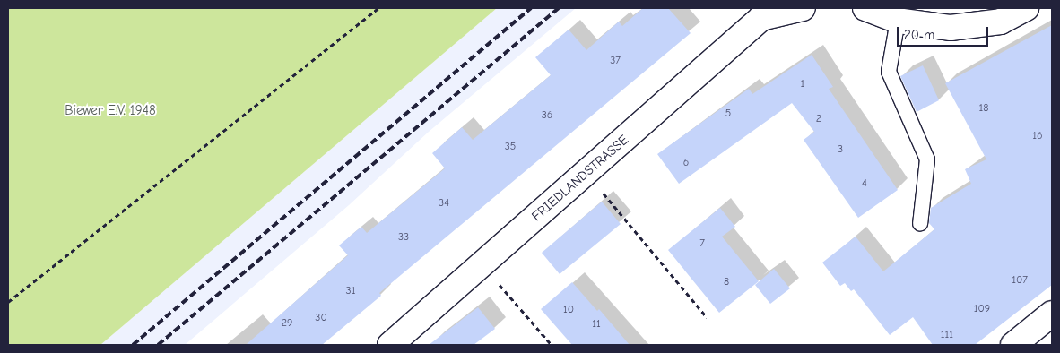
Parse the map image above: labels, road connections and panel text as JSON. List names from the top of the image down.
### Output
{
  "streets": {
    "street": ["FRIEDLANDSTRASSE"]
  },
  "parks": ["Biewer E.V. 1948"],
  "house_numbers": [
    "37",
    "1",
    "18",
    "5",
    "36",
    "2",
    "16",
    "35",
    "3",
    "6",
    "4",
    "34",
    "33",
    "7",
    "107",
    "8",
    "31",
    "109",
    "10",
    "30",
    "29",
    "11",
    "111"
  ],
  "scale_bar": "20 m"
}
